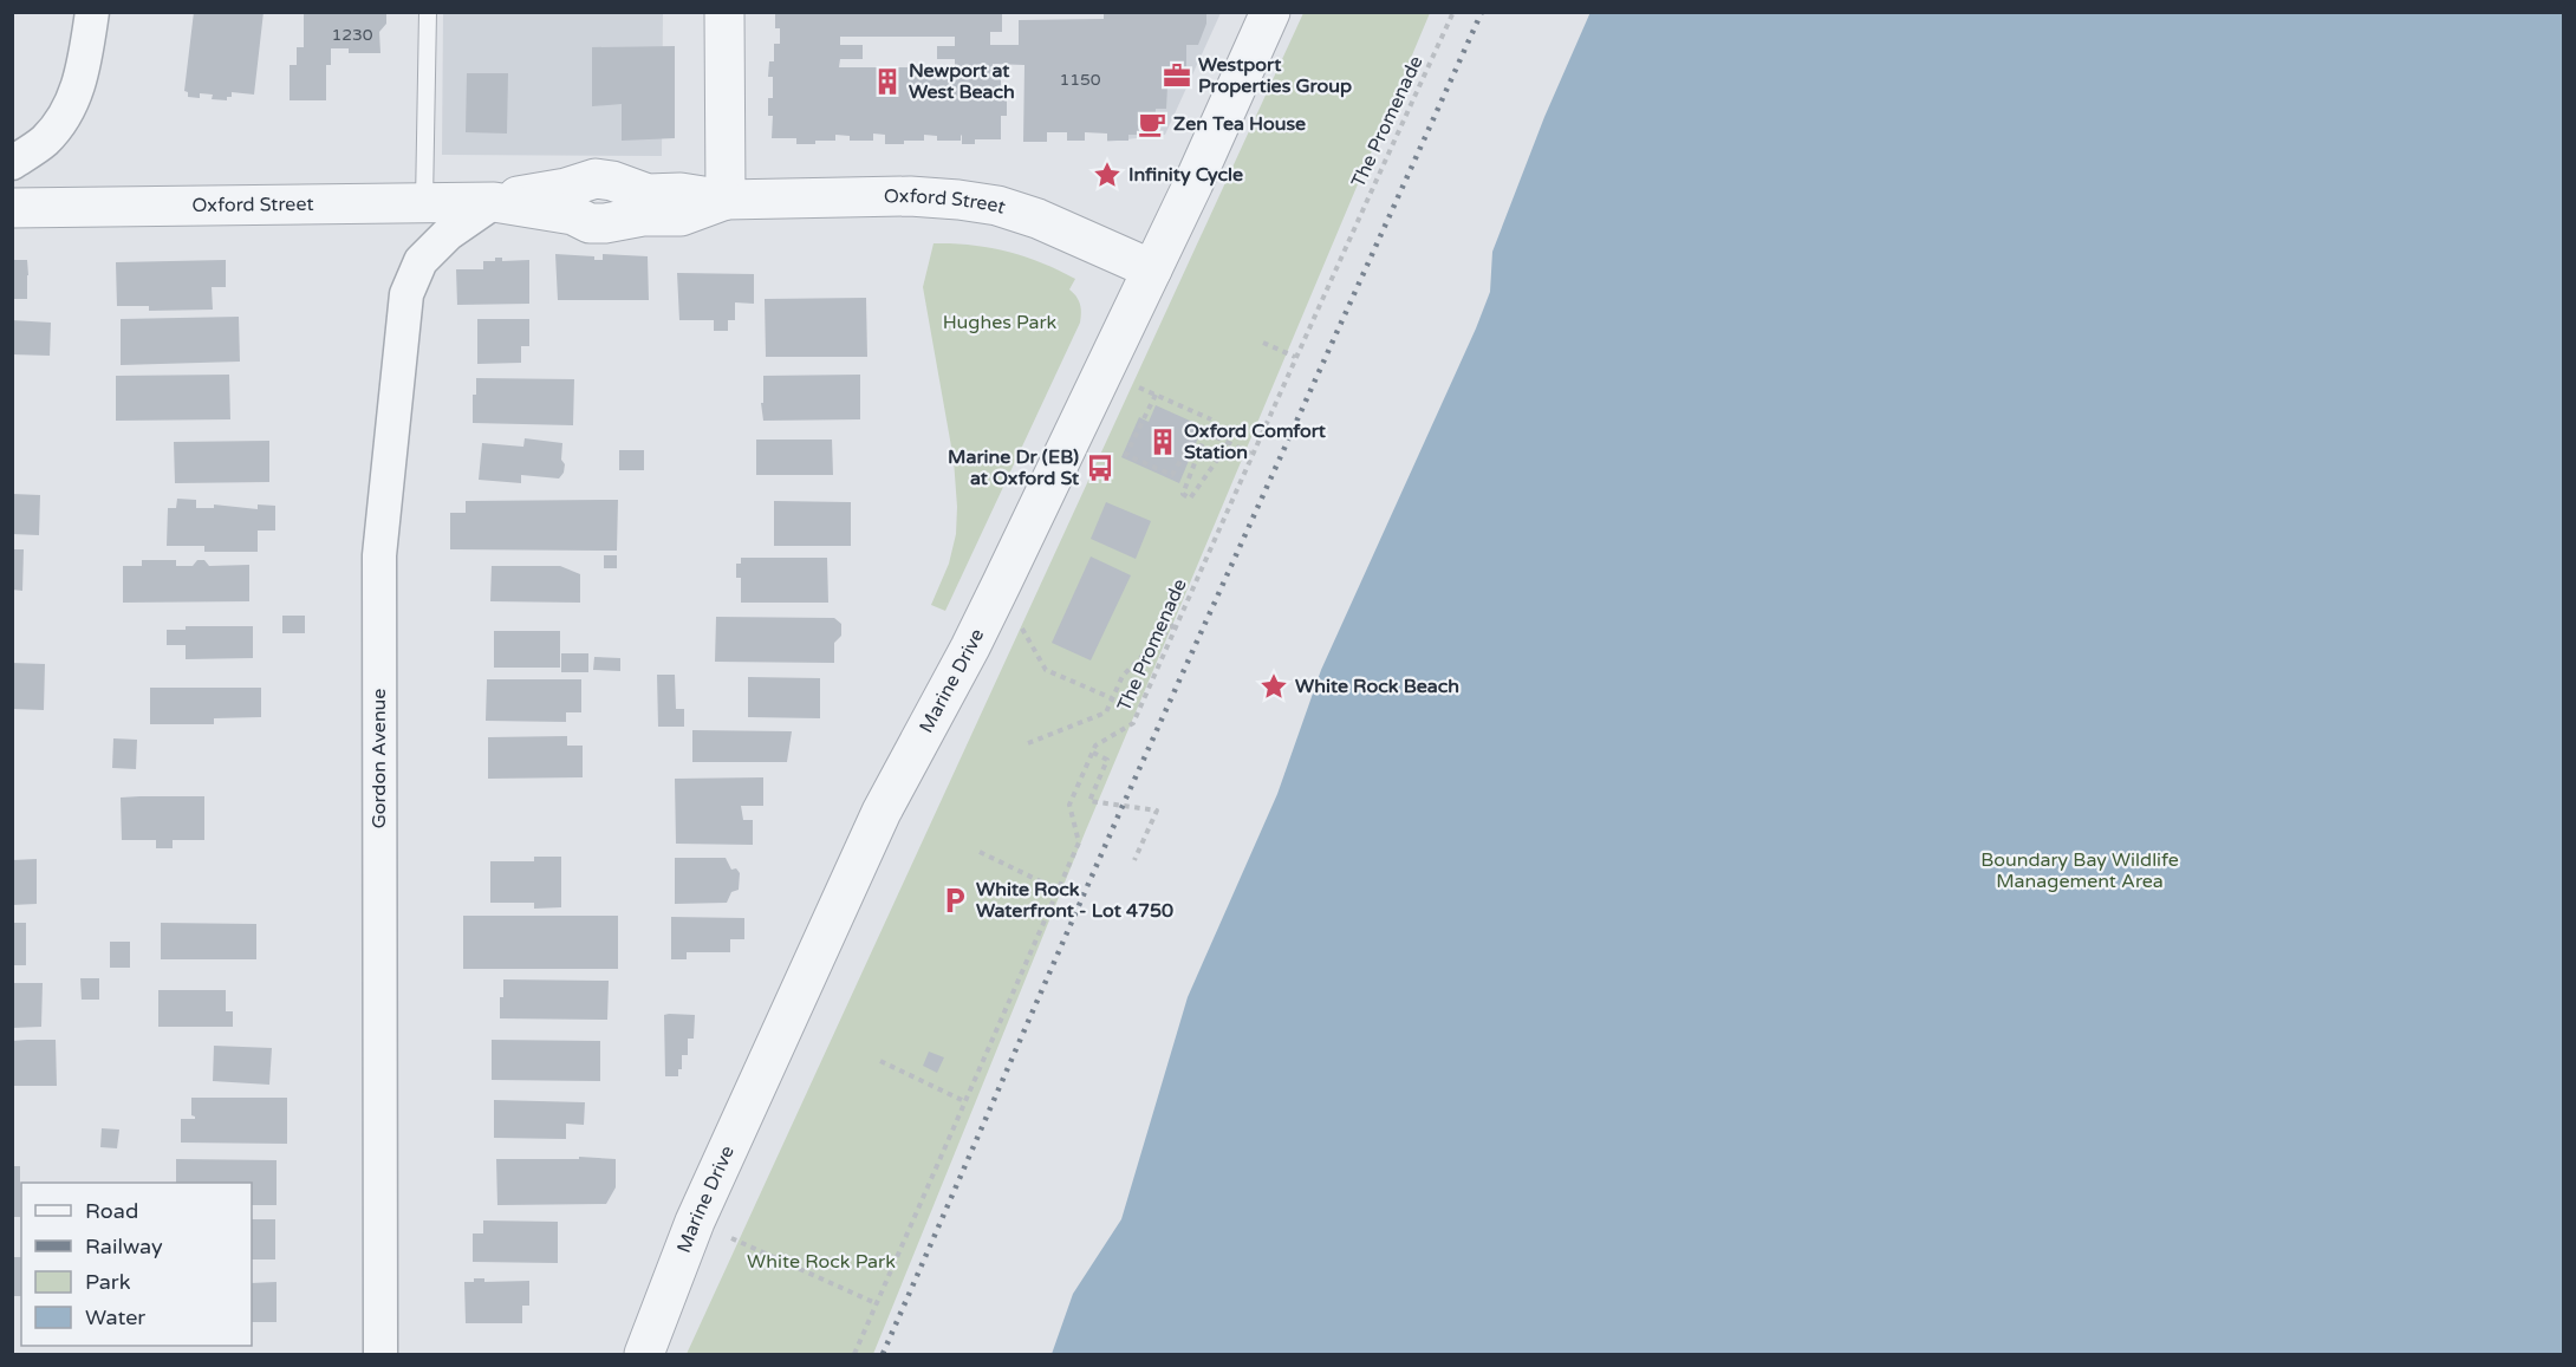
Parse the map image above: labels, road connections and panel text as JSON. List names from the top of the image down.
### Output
{
  "streets": {
    "street": ["Oxford Street", "Marine Drive", "Gordon Avenue"],
    "path": ["The Promenade"]
  },
  "crossings": [
    ["Oxford Street", "Marine Drive"],
    ["Oxford Street", "Gordon Avenue"]
  ],
  "parks": ["Hughes Park", "Boundary Bay Wildlife Management Area", "White Rock Park"],
  "places": {
    "office": ["Westport Properties Group"],
    "building": ["Newport at West Beach", "Oxford Comfort Station"],
    "cafe": ["Zen Tea House"],
    "place": ["Infinity Cycle", "White Rock Beach"],
    "bus stop": ["Marine Dr (EB) at Oxford St"],
    "parking": ["White Rock Waterfront - Lot 4750"]
  },
  "house_numbers": ["1230", "1150"],
  "legend": [
    "Road",
    "Railway",
    "Park",
    "Water"
  ]
}
